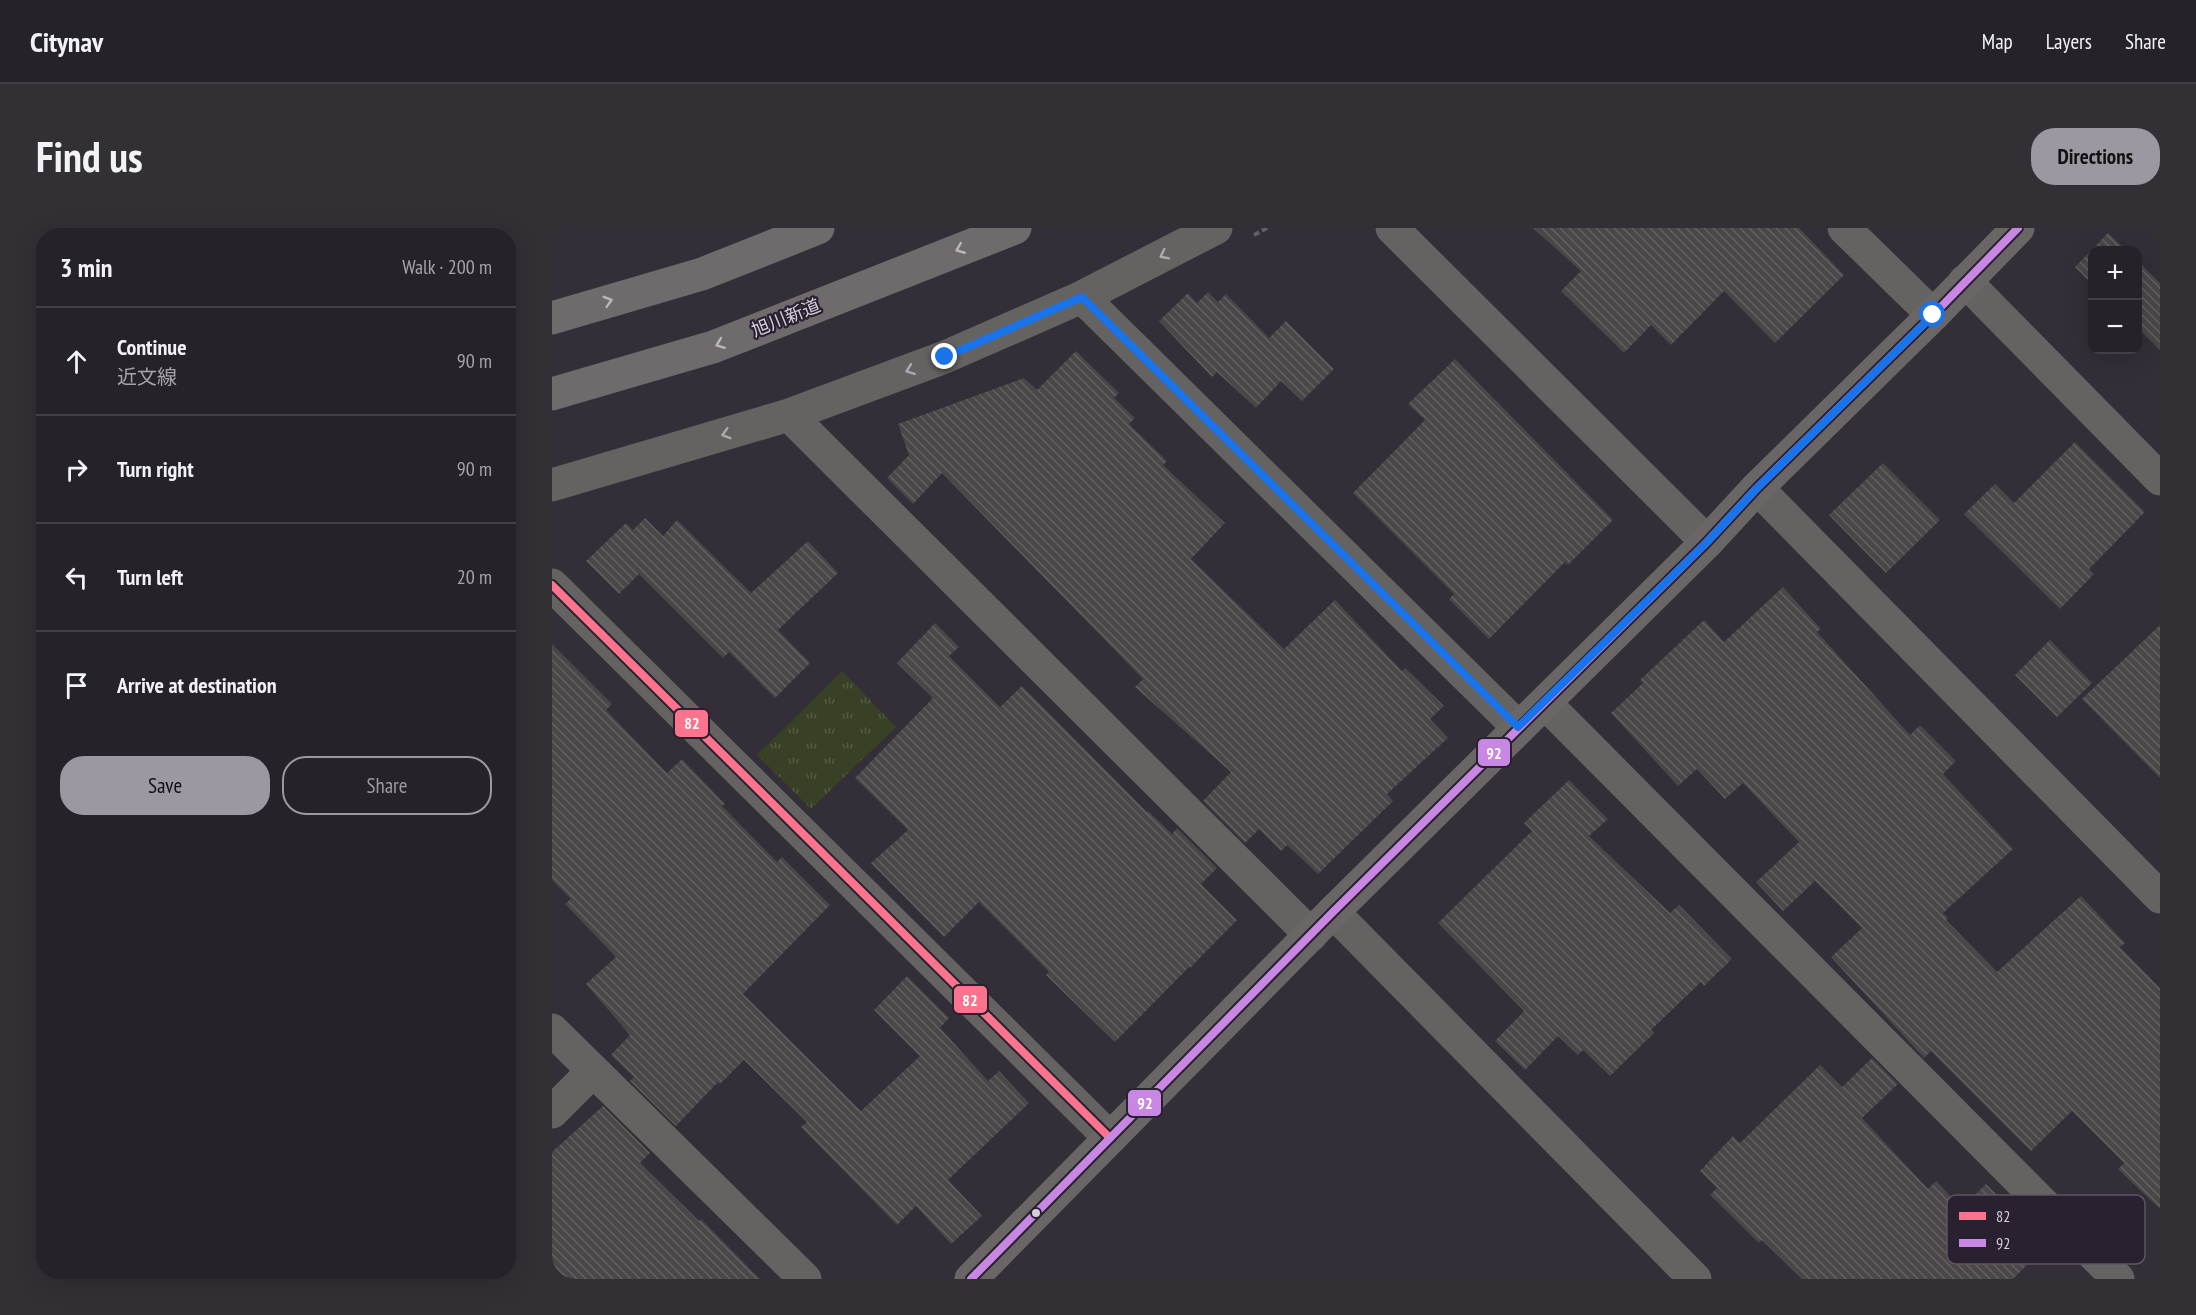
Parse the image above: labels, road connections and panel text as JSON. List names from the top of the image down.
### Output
{
  "streets": {
    "highway": ["旭川新道"]
  },
  "lines": ["transit line 92", "transit line 82"],
  "legend": ["82", "92"],
  "page": {
    "header": "Citynav",
    "nav": ["Map", "Layers", "Share"],
    "buttons": [
      "Directions",
      ["Save", "Share"]
    ],
    "title": "Find us",
    "heading": ["3 min", "Walk · 200 m"],
    "map_buttons": ["+", "−"],
    "list": [
      ["Continue", "近文線", "90 m"],
      ["Turn right", "90 m"],
      ["Turn left", "20 m"],
      "Arrive at destination"
    ]
  }
}
